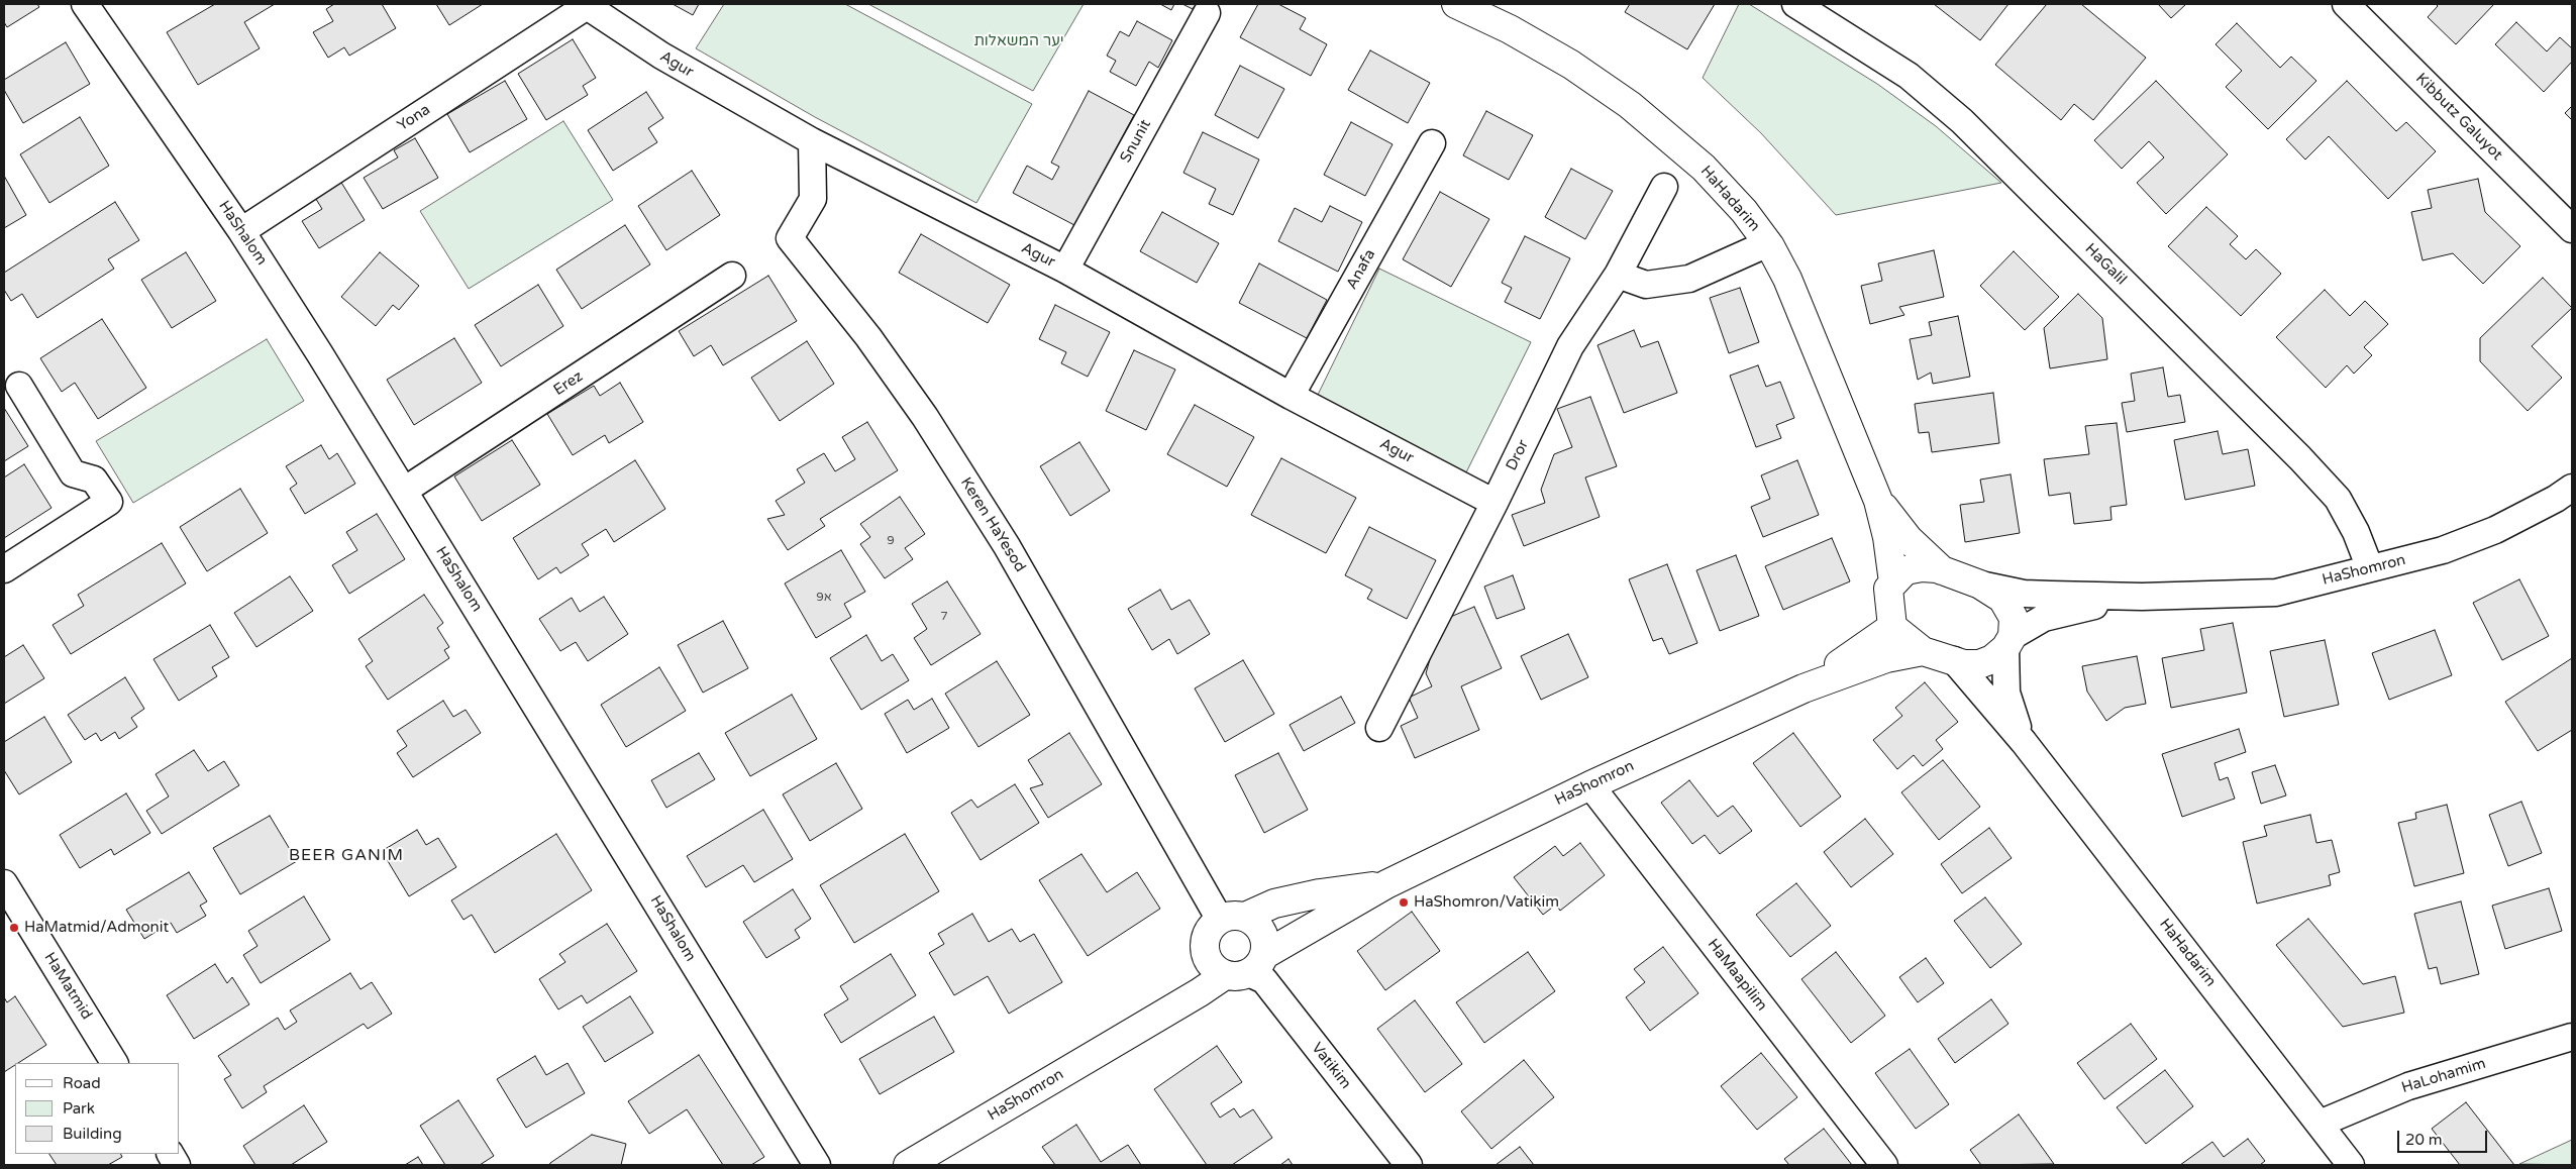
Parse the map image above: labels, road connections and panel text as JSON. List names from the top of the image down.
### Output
{
  "streets": {
    "street": [
      "Agur",
      "Kibbutz Galuyot",
      "Yona",
      "Snunit",
      "HaHadarim",
      "HaShalom",
      "HaGalil",
      "Anafa",
      "Erez",
      "Dror",
      "Keren HaYesod",
      "HaShomron",
      "HaMaapilim",
      "HaMatmid",
      "Vatikim",
      "HaLohamim"
    ]
  },
  "crossings": [
    ["Agur", "Yona"],
    ["Agur", "Snunit"],
    ["Agur", "Anafa"],
    ["Agur", "Dror"],
    ["Agur", "Keren HaYesod"],
    ["Yona", "HaShalom"],
    ["HaHadarim", "HaShomron"],
    ["HaHadarim", "HaLohamim"],
    ["HaShalom", "Erez"],
    ["HaGalil", "HaShomron"],
    ["Keren HaYesod", "HaShomron"],
    ["HaShomron", "HaMaapilim"],
    ["HaShomron", "Vatikim"]
  ],
  "districts": ["BEER GANIM"],
  "parks": ["יער המשאלות"],
  "places": ["HaShomron/Vatikim", "HaMatmid/Admonit"],
  "house_numbers": ["9", "9א", "7"],
  "legend": ["Road", "Park", "Building"],
  "scale_bar": "20 m"
}
